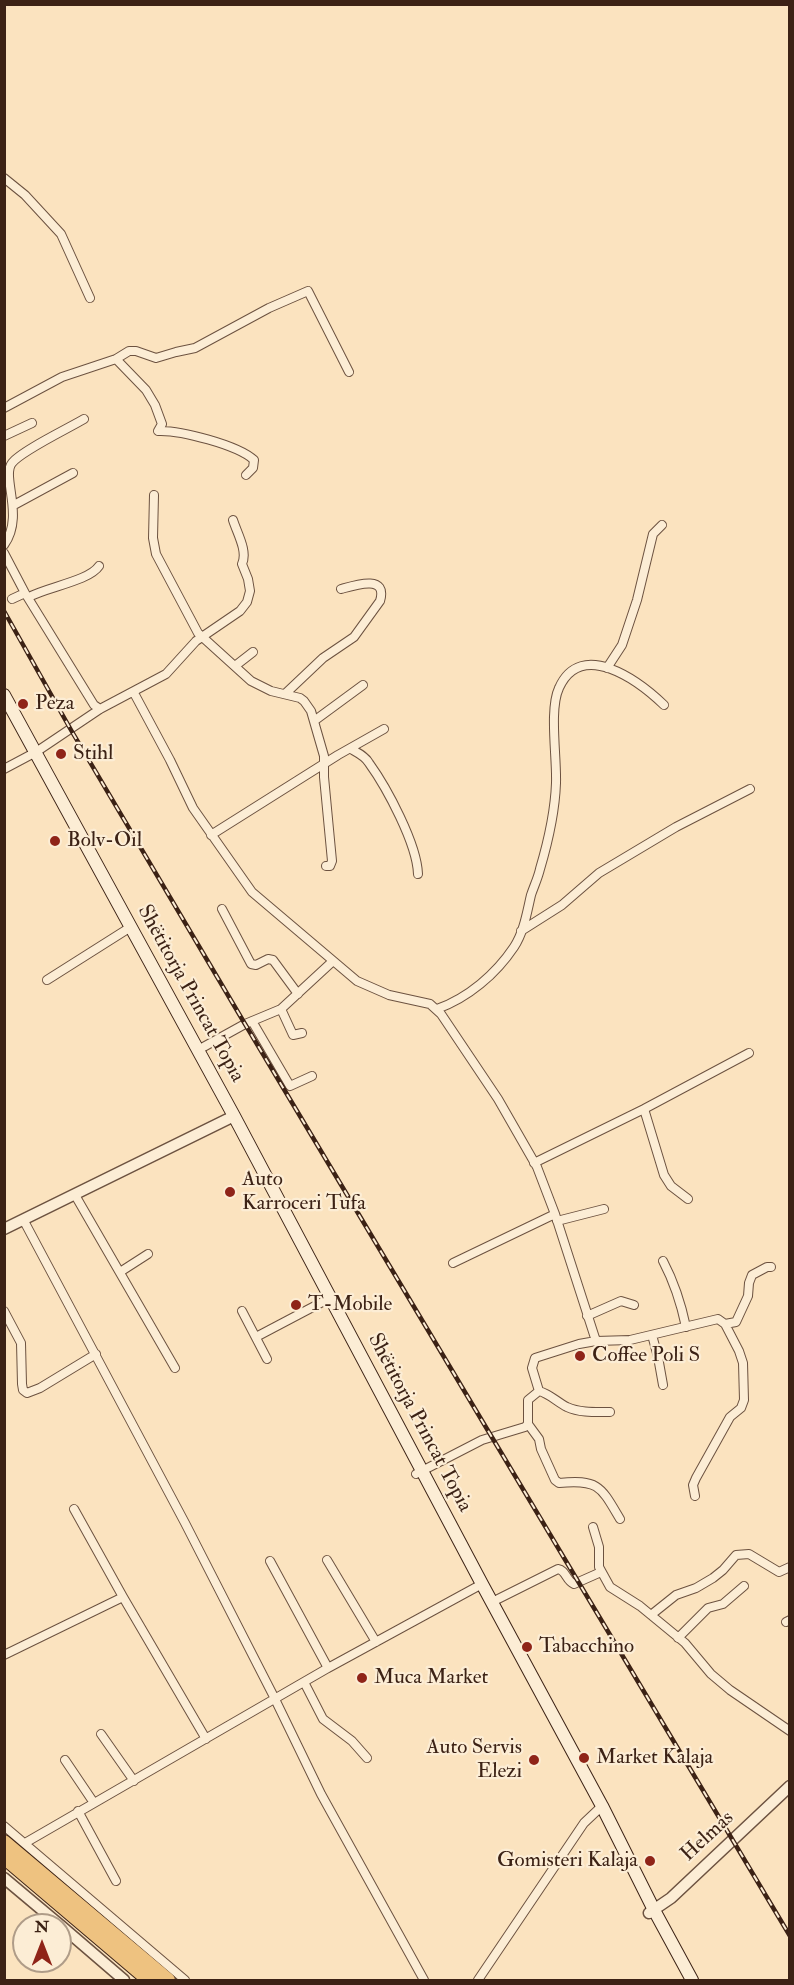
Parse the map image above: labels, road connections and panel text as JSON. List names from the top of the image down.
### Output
{
  "streets": {
    "main road": ["Shëtitorja Princat Topia"],
    "street": ["Helmas"]
  },
  "crossings": [
    ["Shëtitorja Princat Topia", "Helmas"]
  ],
  "places": [
    "Peza",
    "Stihl",
    "Bolv-Oil",
    "Auto Karroceri Tufa",
    "T-Mobile",
    "Coffee Poli S",
    "Tabacchino",
    "Muca Market",
    "Market Kalaja",
    "Auto Servis Elezi",
    "Gomisteri Kalaja"
  ],
  "north": "top"
}
